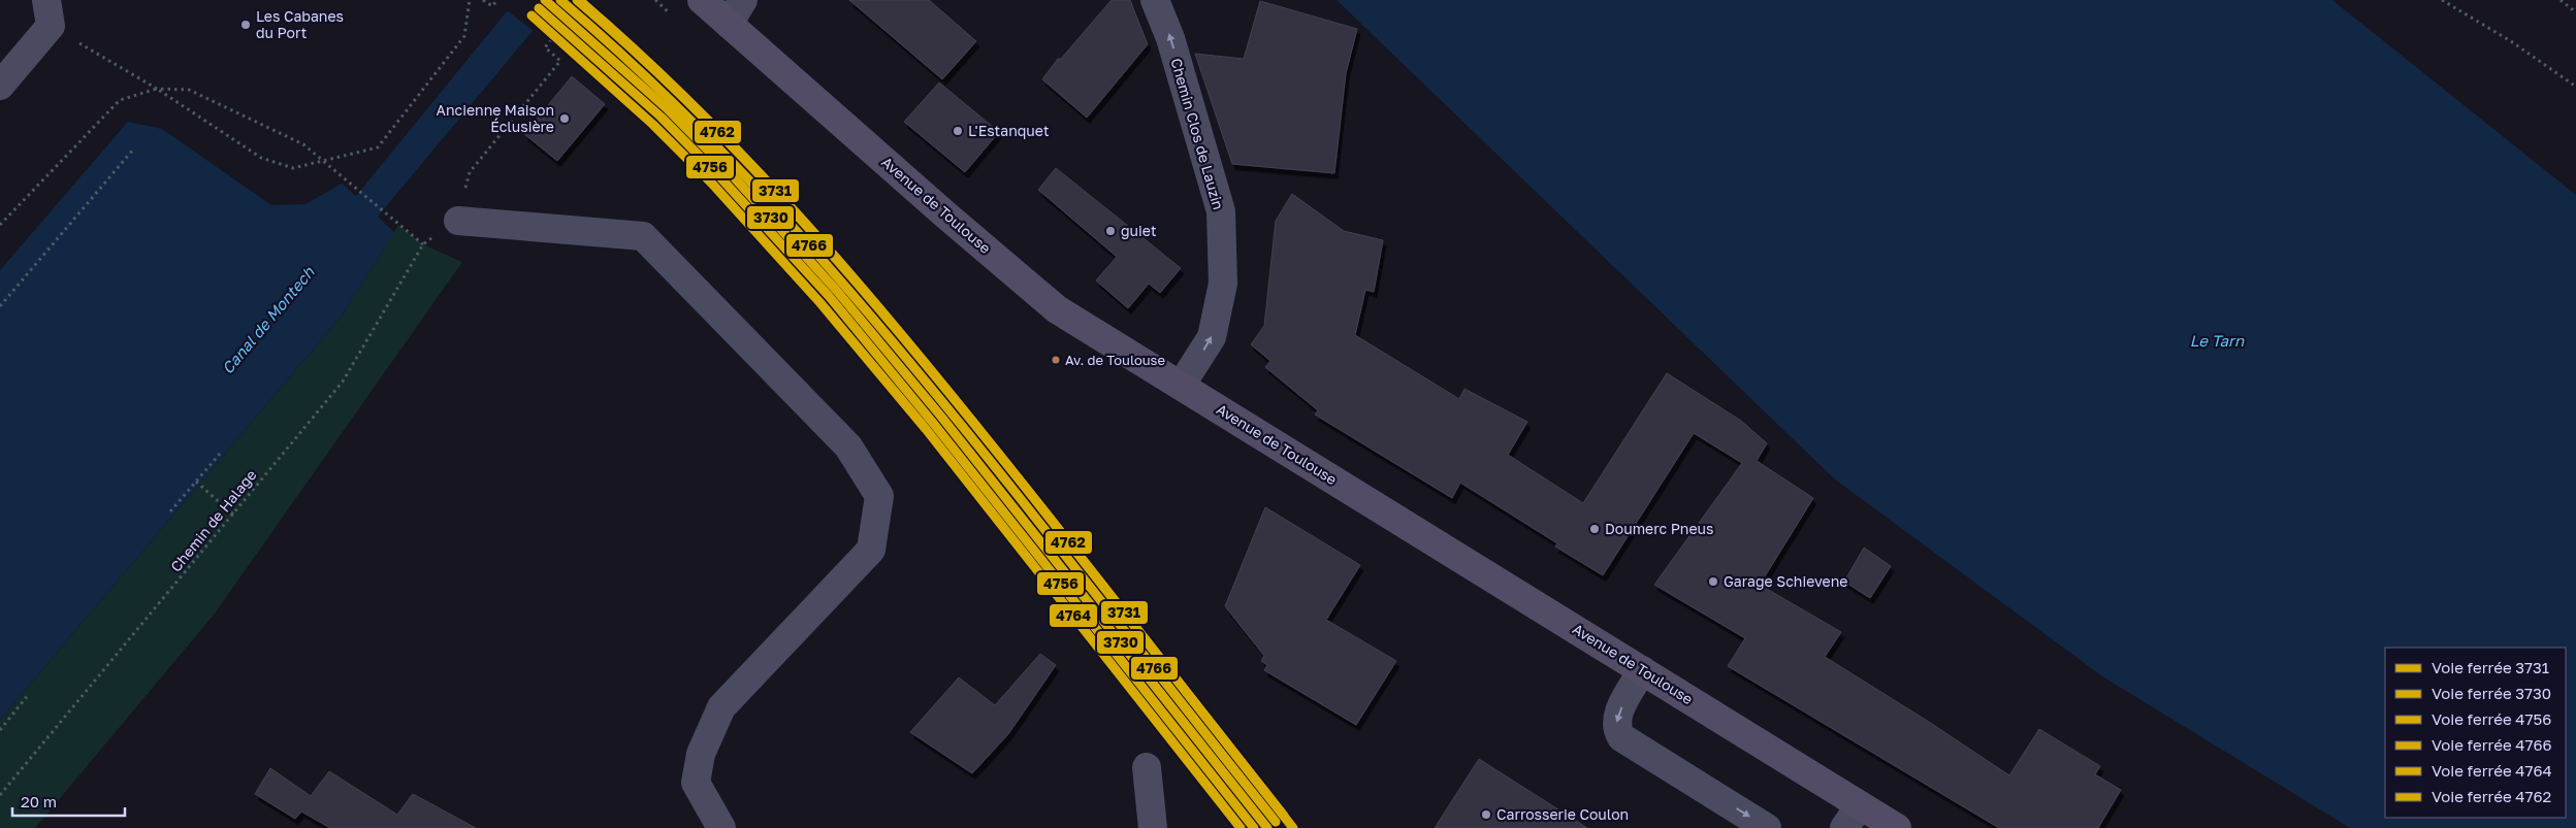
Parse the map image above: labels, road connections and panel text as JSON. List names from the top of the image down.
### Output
{
  "streets": {
    "main road": ["Avenue de Toulouse"],
    "street": ["Chemin Clos de Lauzin"],
    "path": ["Chemin de Halage"]
  },
  "crossings": [
    ["Chemin Clos de Lauzin", "Avenue de Toulouse"]
  ],
  "one_way": ["Chemin Clos de Lauzin"],
  "water": ["Canal de Montech", "Le Tarn"],
  "places": [
    "Les Cabanes du Port",
    "Ancienne Maison Éclusière",
    "L'Estanquet",
    "guiet",
    "Av. de Toulouse",
    "Doumerc Pneus",
    "Garage Schievene",
    "Carrosserie Coulon"
  ],
  "lines": [
    "rail line 3731",
    "rail line 3730",
    "rail line 4766",
    "rail line 4762",
    "rail line 4756",
    "rail line 4764"
  ],
  "legend": [
    "Voie ferrée 3731",
    "Voie ferrée 3730",
    "Voie ferrée 4756",
    "Voie ferrée 4766",
    "Voie ferrée 4764",
    "Voie ferrée 4762"
  ],
  "scale_bar": "20 m"
}
